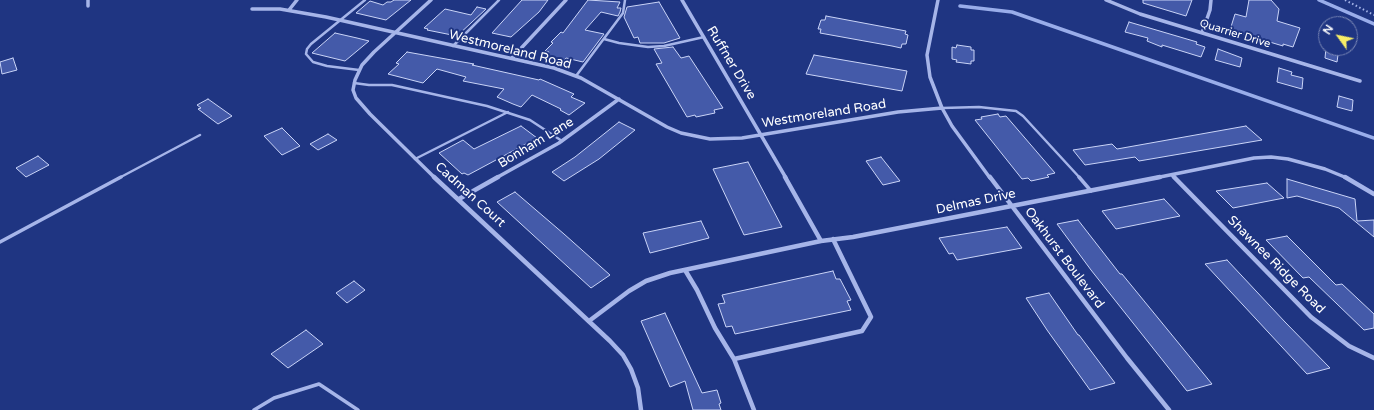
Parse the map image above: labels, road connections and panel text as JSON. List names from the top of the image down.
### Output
{
  "streets": {
    "street": [
      "Quarrier Drive",
      "Westmoreland Road",
      "Ruffner Drive",
      "Bonham Lane",
      "Cadman Court",
      "Delmas Drive",
      "Oakhurst Boulevard",
      "Shawnee Ridge Road"
    ]
  },
  "crossings": [
    ["Westmoreland Road", "Ruffner Drive"],
    ["Westmoreland Road", "Bonham Lane"],
    ["Westmoreland Road", "Oakhurst Boulevard"],
    ["Ruffner Drive", "Delmas Drive"],
    ["Bonham Lane", "Cadman Court"],
    ["Cadman Court", "Delmas Drive"],
    ["Delmas Drive", "Oakhurst Boulevard"],
    ["Delmas Drive", "Shawnee Ridge Road"]
  ],
  "north": "top left"
}
